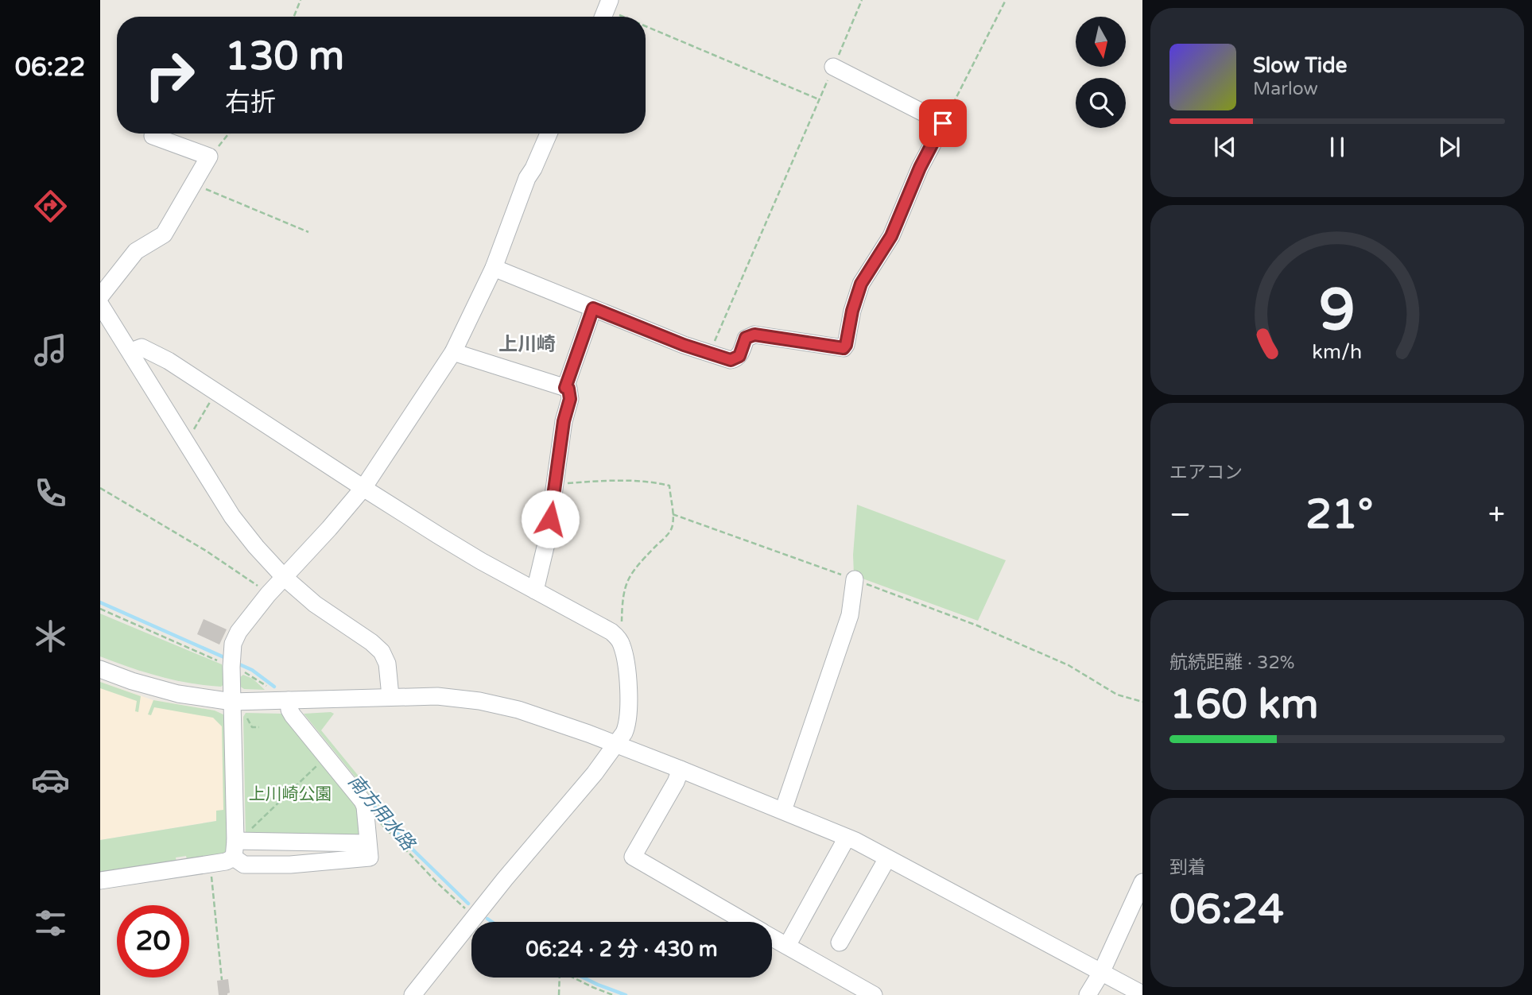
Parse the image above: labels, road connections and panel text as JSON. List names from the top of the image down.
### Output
{
  "districts": ["上川崎"],
  "water": ["南方用水路"],
  "parks": ["上川崎公園"],
  "north": "bottom",
  "page": {
    "tabs": "06:22",
    "turn": ["130 m", "右折"],
    "song": ["Slow Tide", "Marlow"],
    "tile": [
      "エアコン",
      ["航続距離 · 32%", "160 km"],
      ["到着", "06:24"]
    ],
    "heat": ["−", "21°", "+"],
    "limit": "20",
    "trip": "06:24 · 2 分 · 430 m",
    "gauge": ["9", "km/h"]
  }
}
